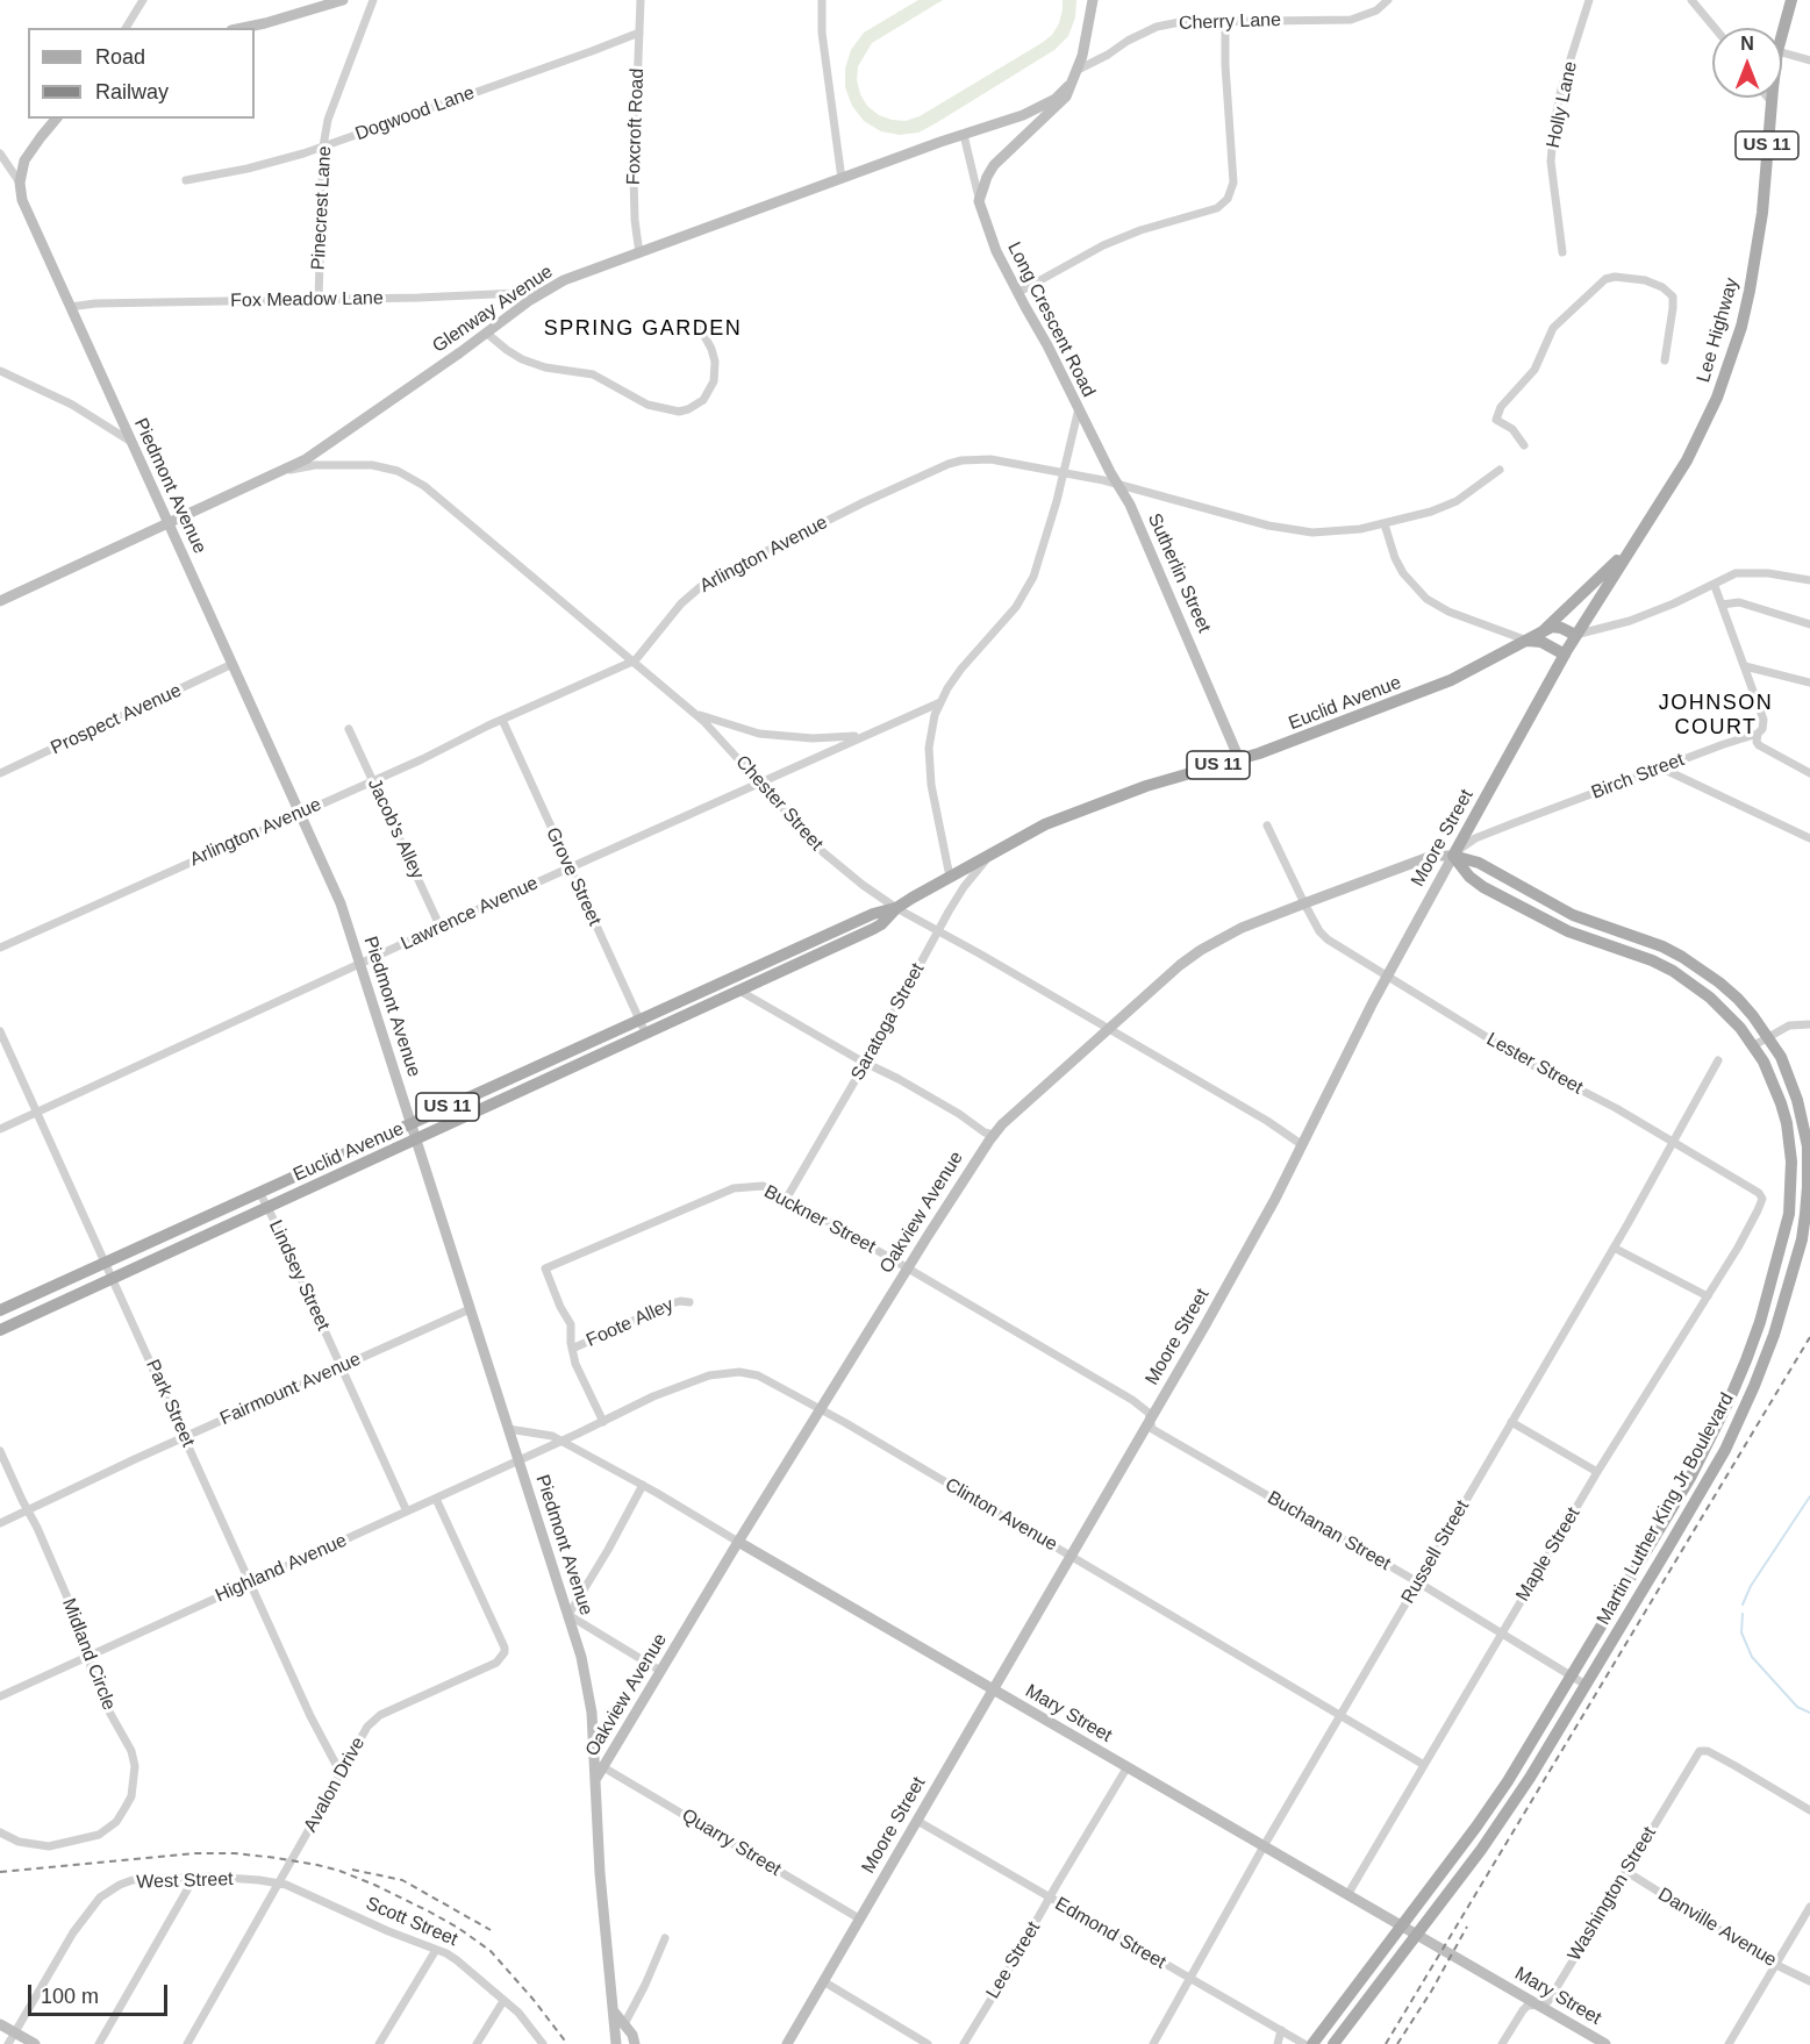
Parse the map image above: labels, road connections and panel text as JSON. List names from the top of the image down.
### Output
{
  "streets": {
    "main road": [
      "US 11",
      "Lee Highway",
      "Euclid Avenue",
      "Moore Street",
      "Martin Luther King Jr Boulevard"
    ],
    "street": [
      "Cherry Lane",
      "Holly Lane",
      "Dogwood Lane",
      "Foxcroft Road",
      "Pinecrest Lane",
      "Fox Meadow Lane",
      "Glenway Avenue",
      "Long Crescent Road",
      "Piedmont Avenue",
      "Arlington Avenue",
      "Sutherlin Street",
      "Prospect Avenue",
      "Birch Street",
      "Chester Street",
      "Jacob's Alley",
      "Grove Street",
      "Lawrence Avenue",
      "Saratoga Street",
      "Lester Street",
      "Oakview Avenue",
      "Buckner Street",
      "Lindsey Street",
      "Foote Alley",
      "Fairmount Avenue",
      "Park Street",
      "Clinton Avenue",
      "Buchanan Street",
      "Russell Street",
      "Maple Street",
      "Highland Avenue",
      "Midland Circle",
      "Mary Street",
      "Avalon Drive",
      "Quarry Street",
      "West Street",
      "Washington Street",
      "Scott Street",
      "Danville Avenue",
      "Edmond Street",
      "Lee Street"
    ]
  },
  "crossings": [
    ["Dogwood Lane", "Foxcroft Road"],
    ["Dogwood Lane", "Pinecrest Lane"],
    ["Foxcroft Road", "Glenway Avenue"],
    ["Pinecrest Lane", "Fox Meadow Lane"],
    ["Fox Meadow Lane", "Glenway Avenue"],
    ["Fox Meadow Lane", "Piedmont Avenue"],
    ["Glenway Avenue", "Piedmont Avenue"],
    ["Glenway Avenue", "Chester Street"],
    ["Long Crescent Road", "Arlington Avenue"],
    ["Long Crescent Road", "Sutherlin Street"],
    ["Long Crescent Road", "Euclid Avenue"],
    ["Long Crescent Road", "Lawrence Avenue"],
    ["Lee Highway", "Euclid Avenue"],
    ["Lee Highway", "Moore Street"],
    ["Piedmont Avenue", "Arlington Avenue"],
    ["Piedmont Avenue", "Euclid Avenue"],
    ["Piedmont Avenue", "Prospect Avenue"],
    ["Piedmont Avenue", "Lawrence Avenue"],
    ["Piedmont Avenue", "Oakview Avenue"],
    ["Piedmont Avenue", "Fairmount Avenue"],
    ["Piedmont Avenue", "Highland Avenue"],
    ["Piedmont Avenue", "Mary Street"],
    ["Arlington Avenue", "Sutherlin Street"],
    ["Arlington Avenue", "Chester Street"],
    ["Arlington Avenue", "Jacob's Alley"],
    ["Arlington Avenue", "Grove Street"],
    ["Sutherlin Street", "Euclid Avenue"],
    ["Euclid Avenue", "Chester Street"],
    ["Euclid Avenue", "Grove Street"],
    ["Euclid Avenue", "Saratoga Street"],
    ["Euclid Avenue", "Lindsey Street"],
    ["Euclid Avenue", "Park Street"],
    ["Birch Street", "Moore Street"],
    ["Birch Street", "Oakview Avenue"],
    ["Birch Street", "Martin Luther King Jr Boulevard"],
    ["Chester Street", "Moore Street"],
    ["Chester Street", "Lawrence Avenue"],
    ["Chester Street", "Saratoga Street"],
    ["Chester Street", "Oakview Avenue"],
    ["Jacob's Alley", "Lawrence Avenue"],
    ["Moore Street", "Lester Street"],
    ["Moore Street", "Oakview Avenue"],
    ["Moore Street", "Buckner Street"],
    ["Moore Street", "Martin Luther King Jr Boulevard"],
    ["Moore Street", "Clinton Avenue"],
    ["Moore Street", "Buchanan Street"],
    ["Moore Street", "Mary Street"],
    ["Moore Street", "Quarry Street"],
    ["Moore Street", "Edmond Street"],
    ["Grove Street", "Lawrence Avenue"],
    ["Lawrence Avenue", "Park Street"],
    ["Saratoga Street", "Buckner Street"],
    ["Lester Street", "Oakview Avenue"],
    ["Lester Street", "Russell Street"],
    ["Lester Street", "Maple Street"],
    ["Oakview Avenue", "Buckner Street"],
    ["Oakview Avenue", "Martin Luther King Jr Boulevard"],
    ["Oakview Avenue", "Clinton Avenue"],
    ["Oakview Avenue", "Mary Street"],
    ["Oakview Avenue", "Quarry Street"],
    ["Buckner Street", "Foote Alley"],
    ["Buckner Street", "Buchanan Street"],
    ["Lindsey Street", "Fairmount Avenue"],
    ["Lindsey Street", "Highland Avenue"],
    ["Fairmount Avenue", "Park Street"],
    ["Fairmount Avenue", "Midland Circle"],
    ["Park Street", "Highland Avenue"],
    ["Park Street", "Avalon Drive"],
    ["Martin Luther King Jr Boulevard", "Buchanan Street"],
    ["Martin Luther King Jr Boulevard", "Mary Street"],
    ["Clinton Avenue", "Russell Street"],
    ["Clinton Avenue", "Maple Street"],
    ["Clinton Avenue", "Highland Avenue"],
    ["Clinton Avenue", "Mary Street"],
    ["Buchanan Street", "Russell Street"],
    ["Buchanan Street", "Maple Street"],
    ["Russell Street", "Mary Street"],
    ["Russell Street", "Edmond Street"],
    ["Maple Street", "Mary Street"],
    ["Highland Avenue", "Midland Circle"],
    ["Highland Avenue", "Mary Street"],
    ["Highland Avenue", "Avalon Drive"],
    ["Mary Street", "Washington Street"],
    ["Mary Street", "Lee Street"],
    ["Avalon Drive", "West Street"],
    ["Avalon Drive", "Scott Street"],
    ["West Street", "Scott Street"],
    ["Washington Street", "Danville Avenue"],
    ["Edmond Street", "Lee Street"]
  ],
  "districts": ["SPRING GARDEN", "JOHNSON COURT"],
  "legend": ["Road", "Railway"],
  "scale_bar": "100 m",
  "north": "top"
}
